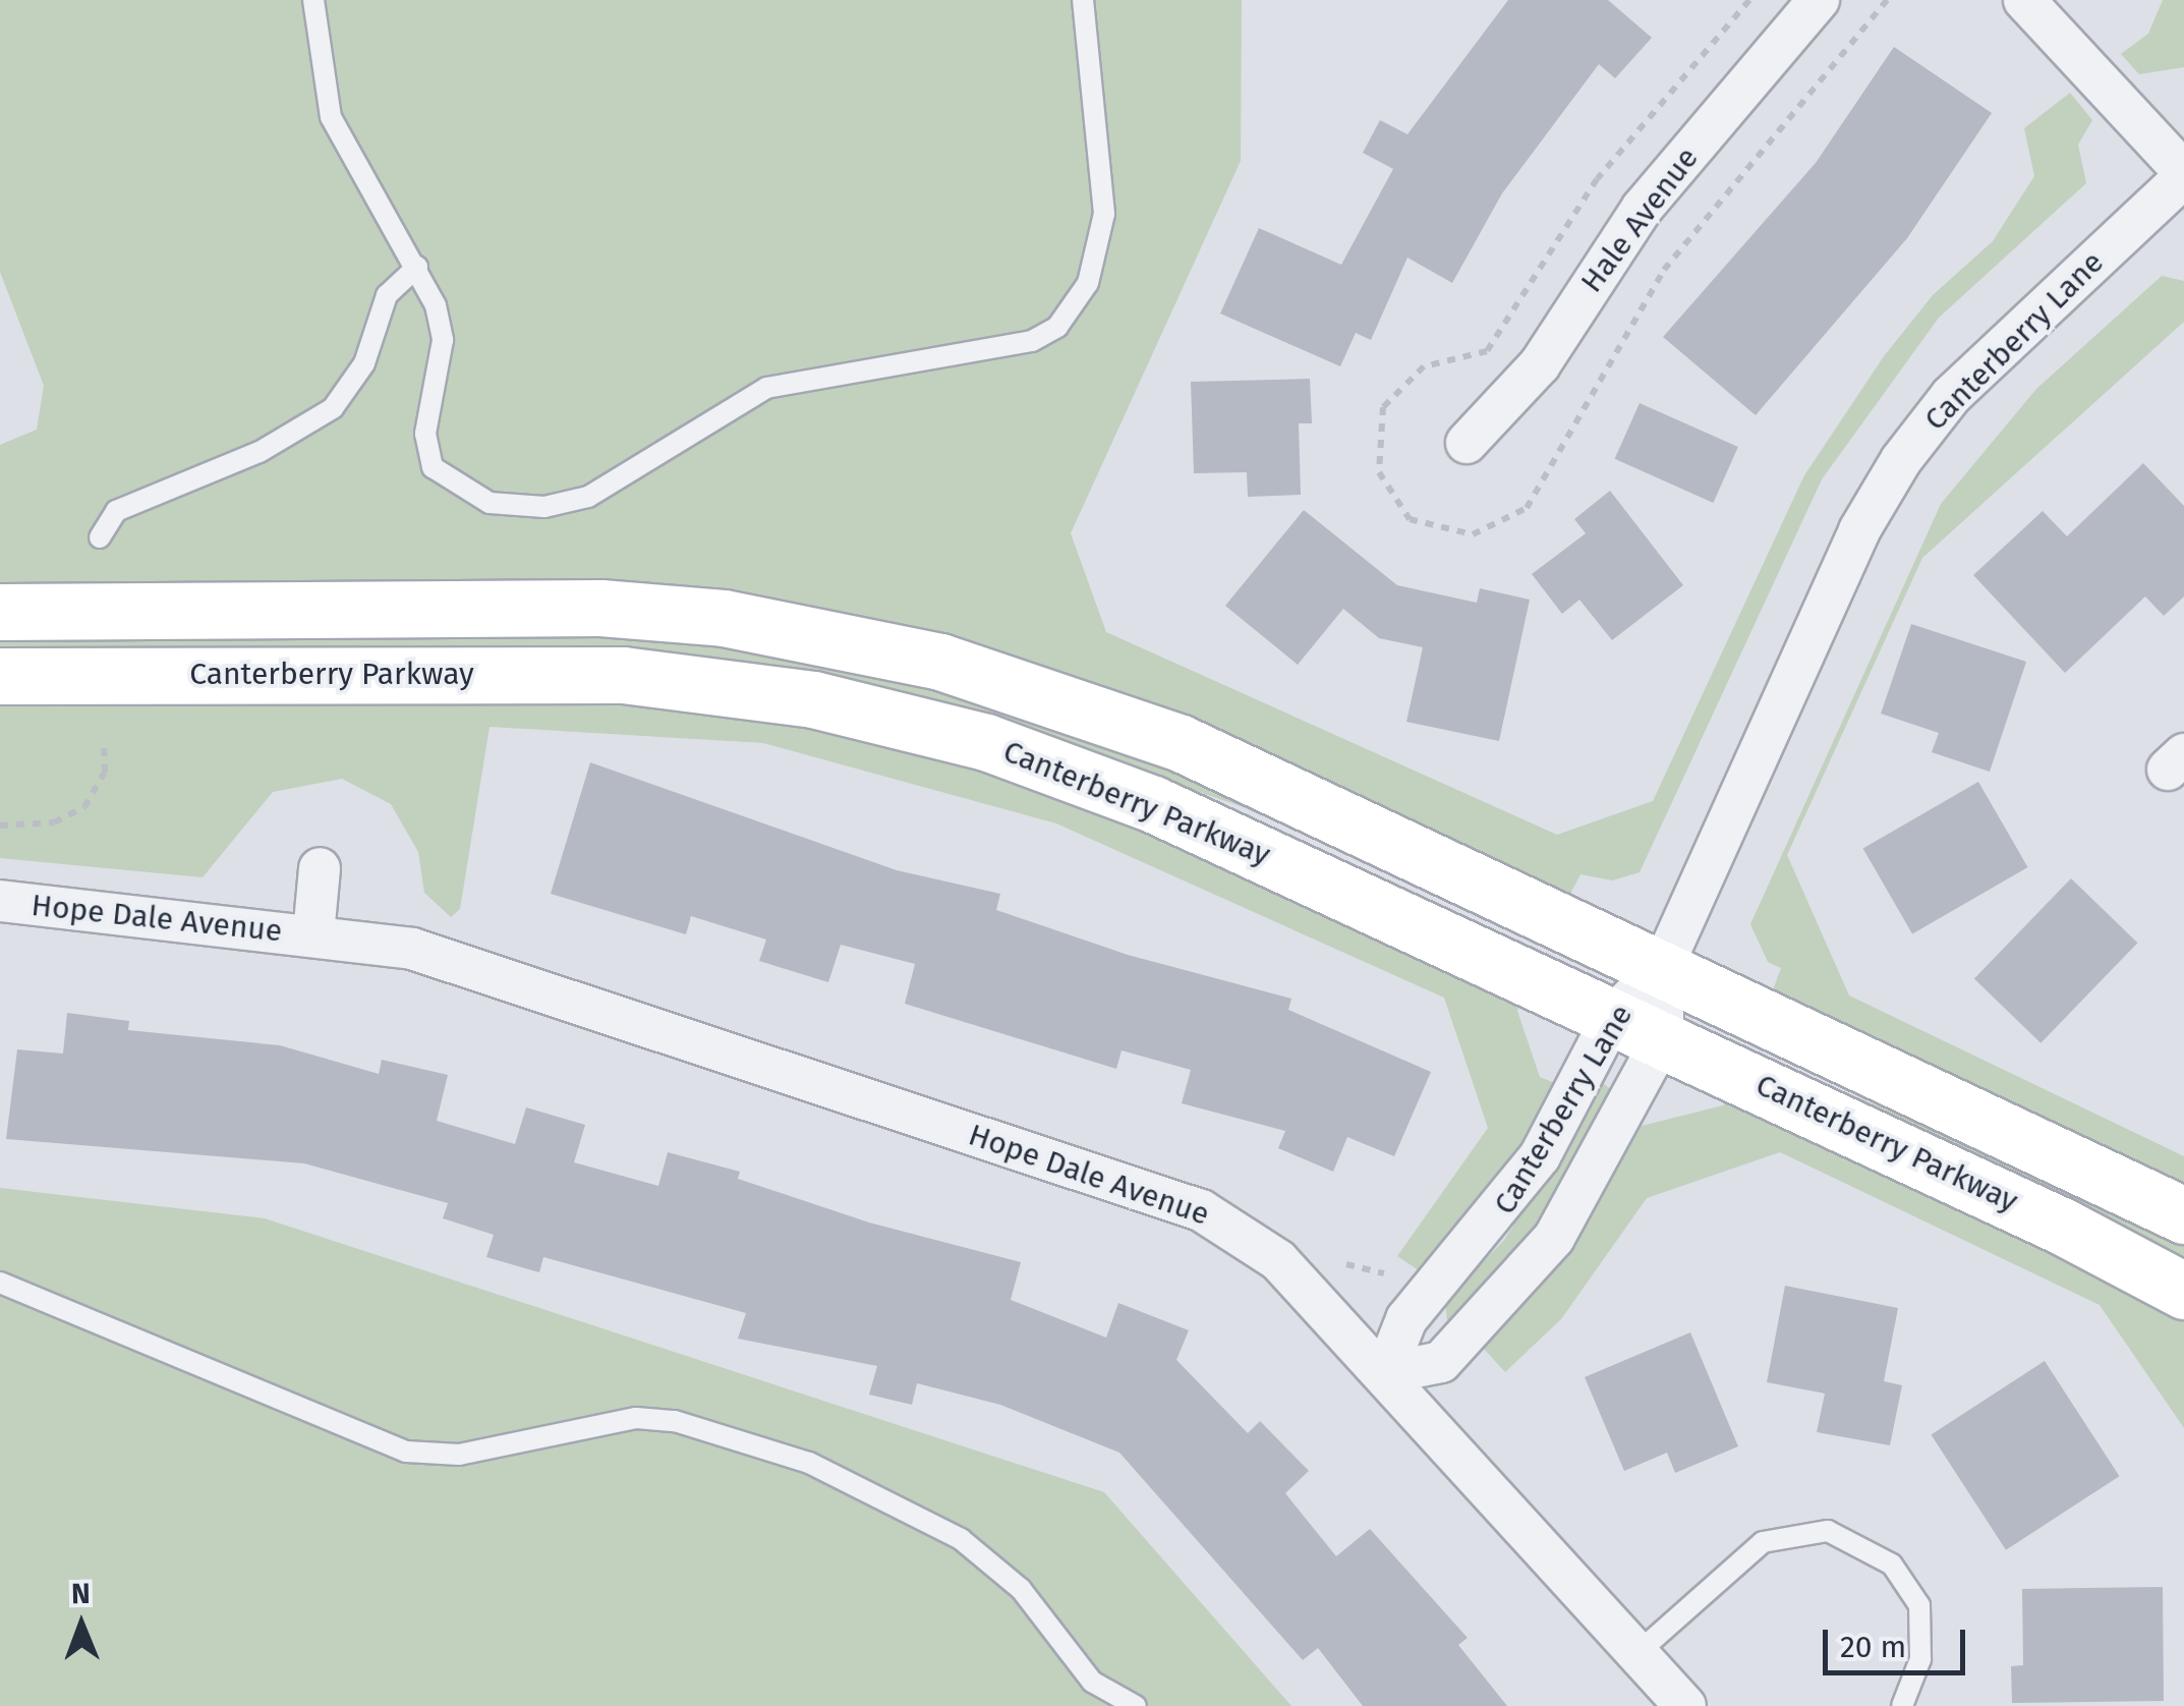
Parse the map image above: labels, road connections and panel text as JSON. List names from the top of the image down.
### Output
{
  "streets": {
    "street": [
      "Hale Avenue",
      "Canterberry Lane",
      "Canterberry Parkway",
      "Hope Dale Avenue"
    ]
  },
  "crossings": [
    ["Canterberry Lane", "Canterberry Parkway"],
    ["Canterberry Lane", "Hope Dale Avenue"]
  ],
  "scale_bar": "20 m",
  "north": "top"
}
